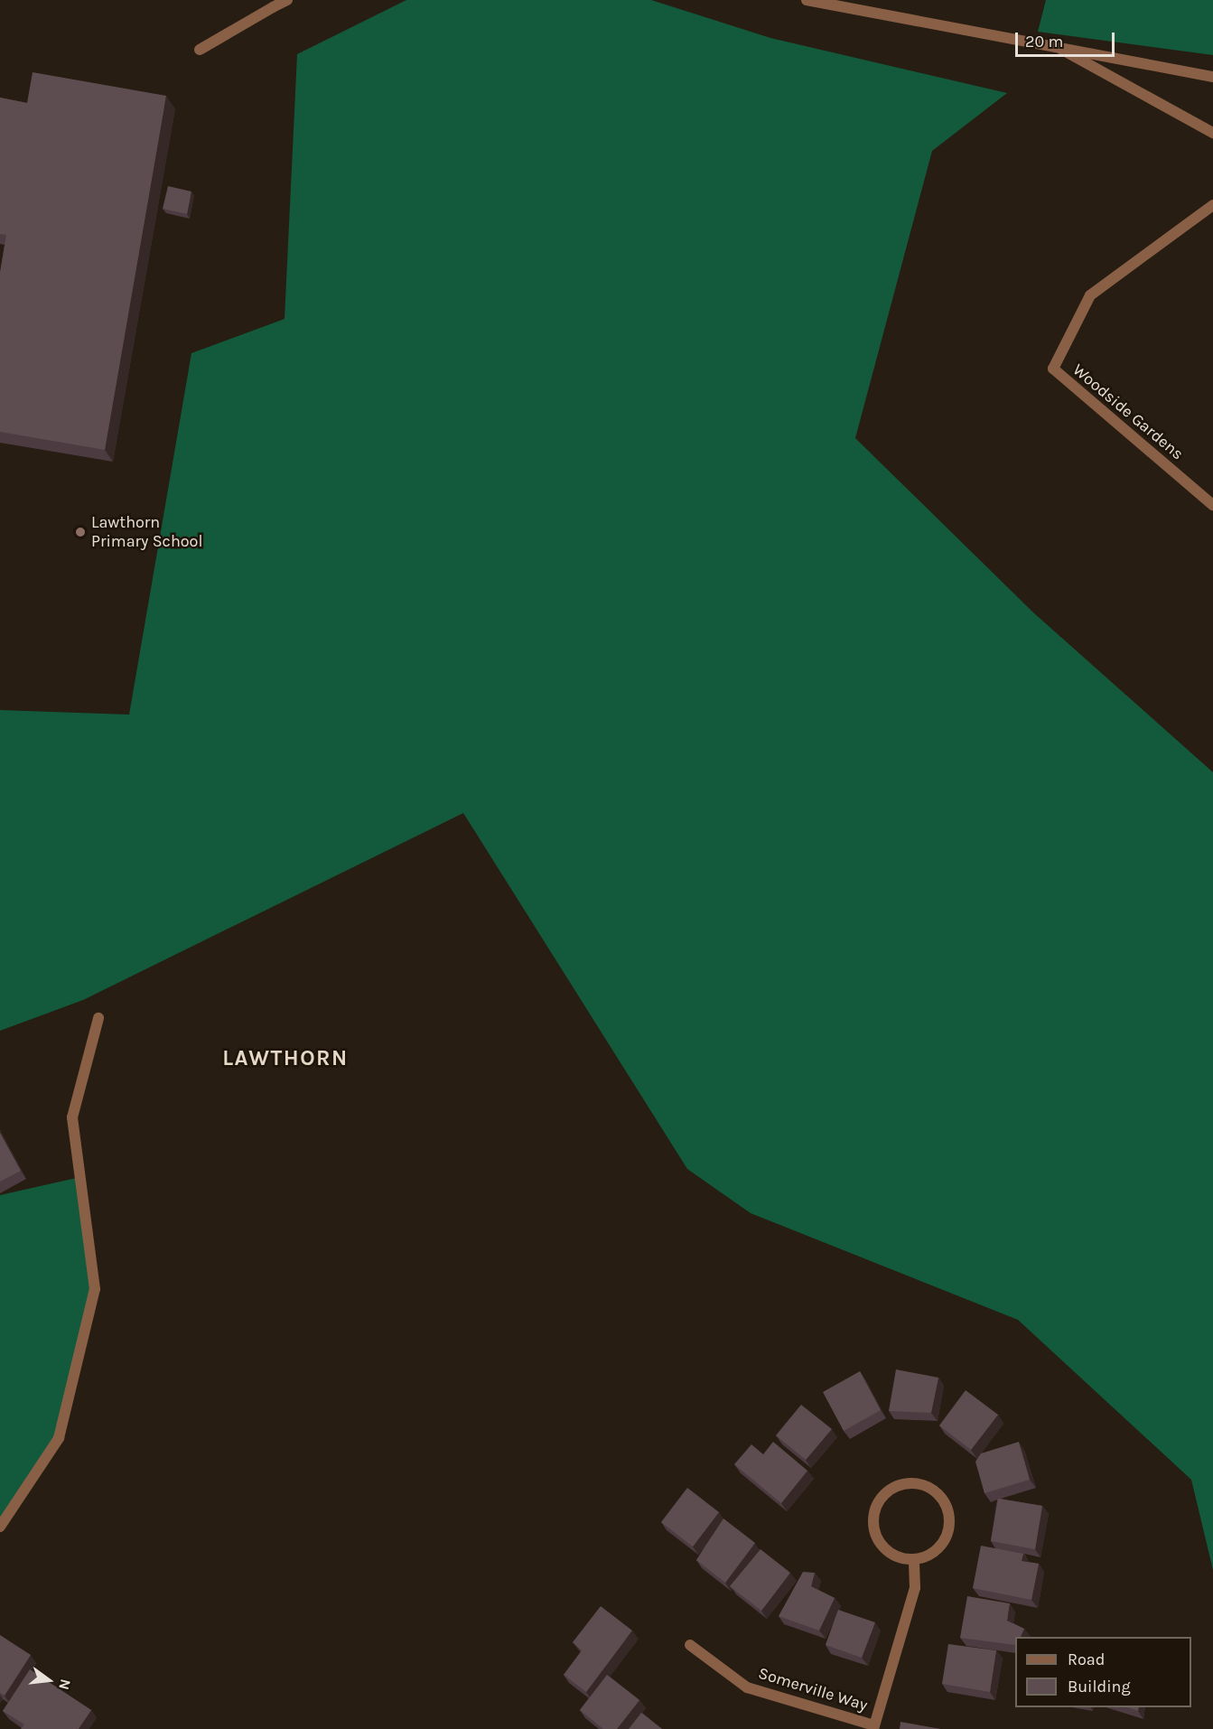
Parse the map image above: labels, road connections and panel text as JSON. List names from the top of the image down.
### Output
{
  "streets": {
    "street": ["Woodside Gardens", "Somerville Way"]
  },
  "districts": ["LAWTHORN"],
  "places": ["Lawthorn Primary School"],
  "legend": ["Road", "Building"],
  "scale_bar": "20 m",
  "north": "right"
}
